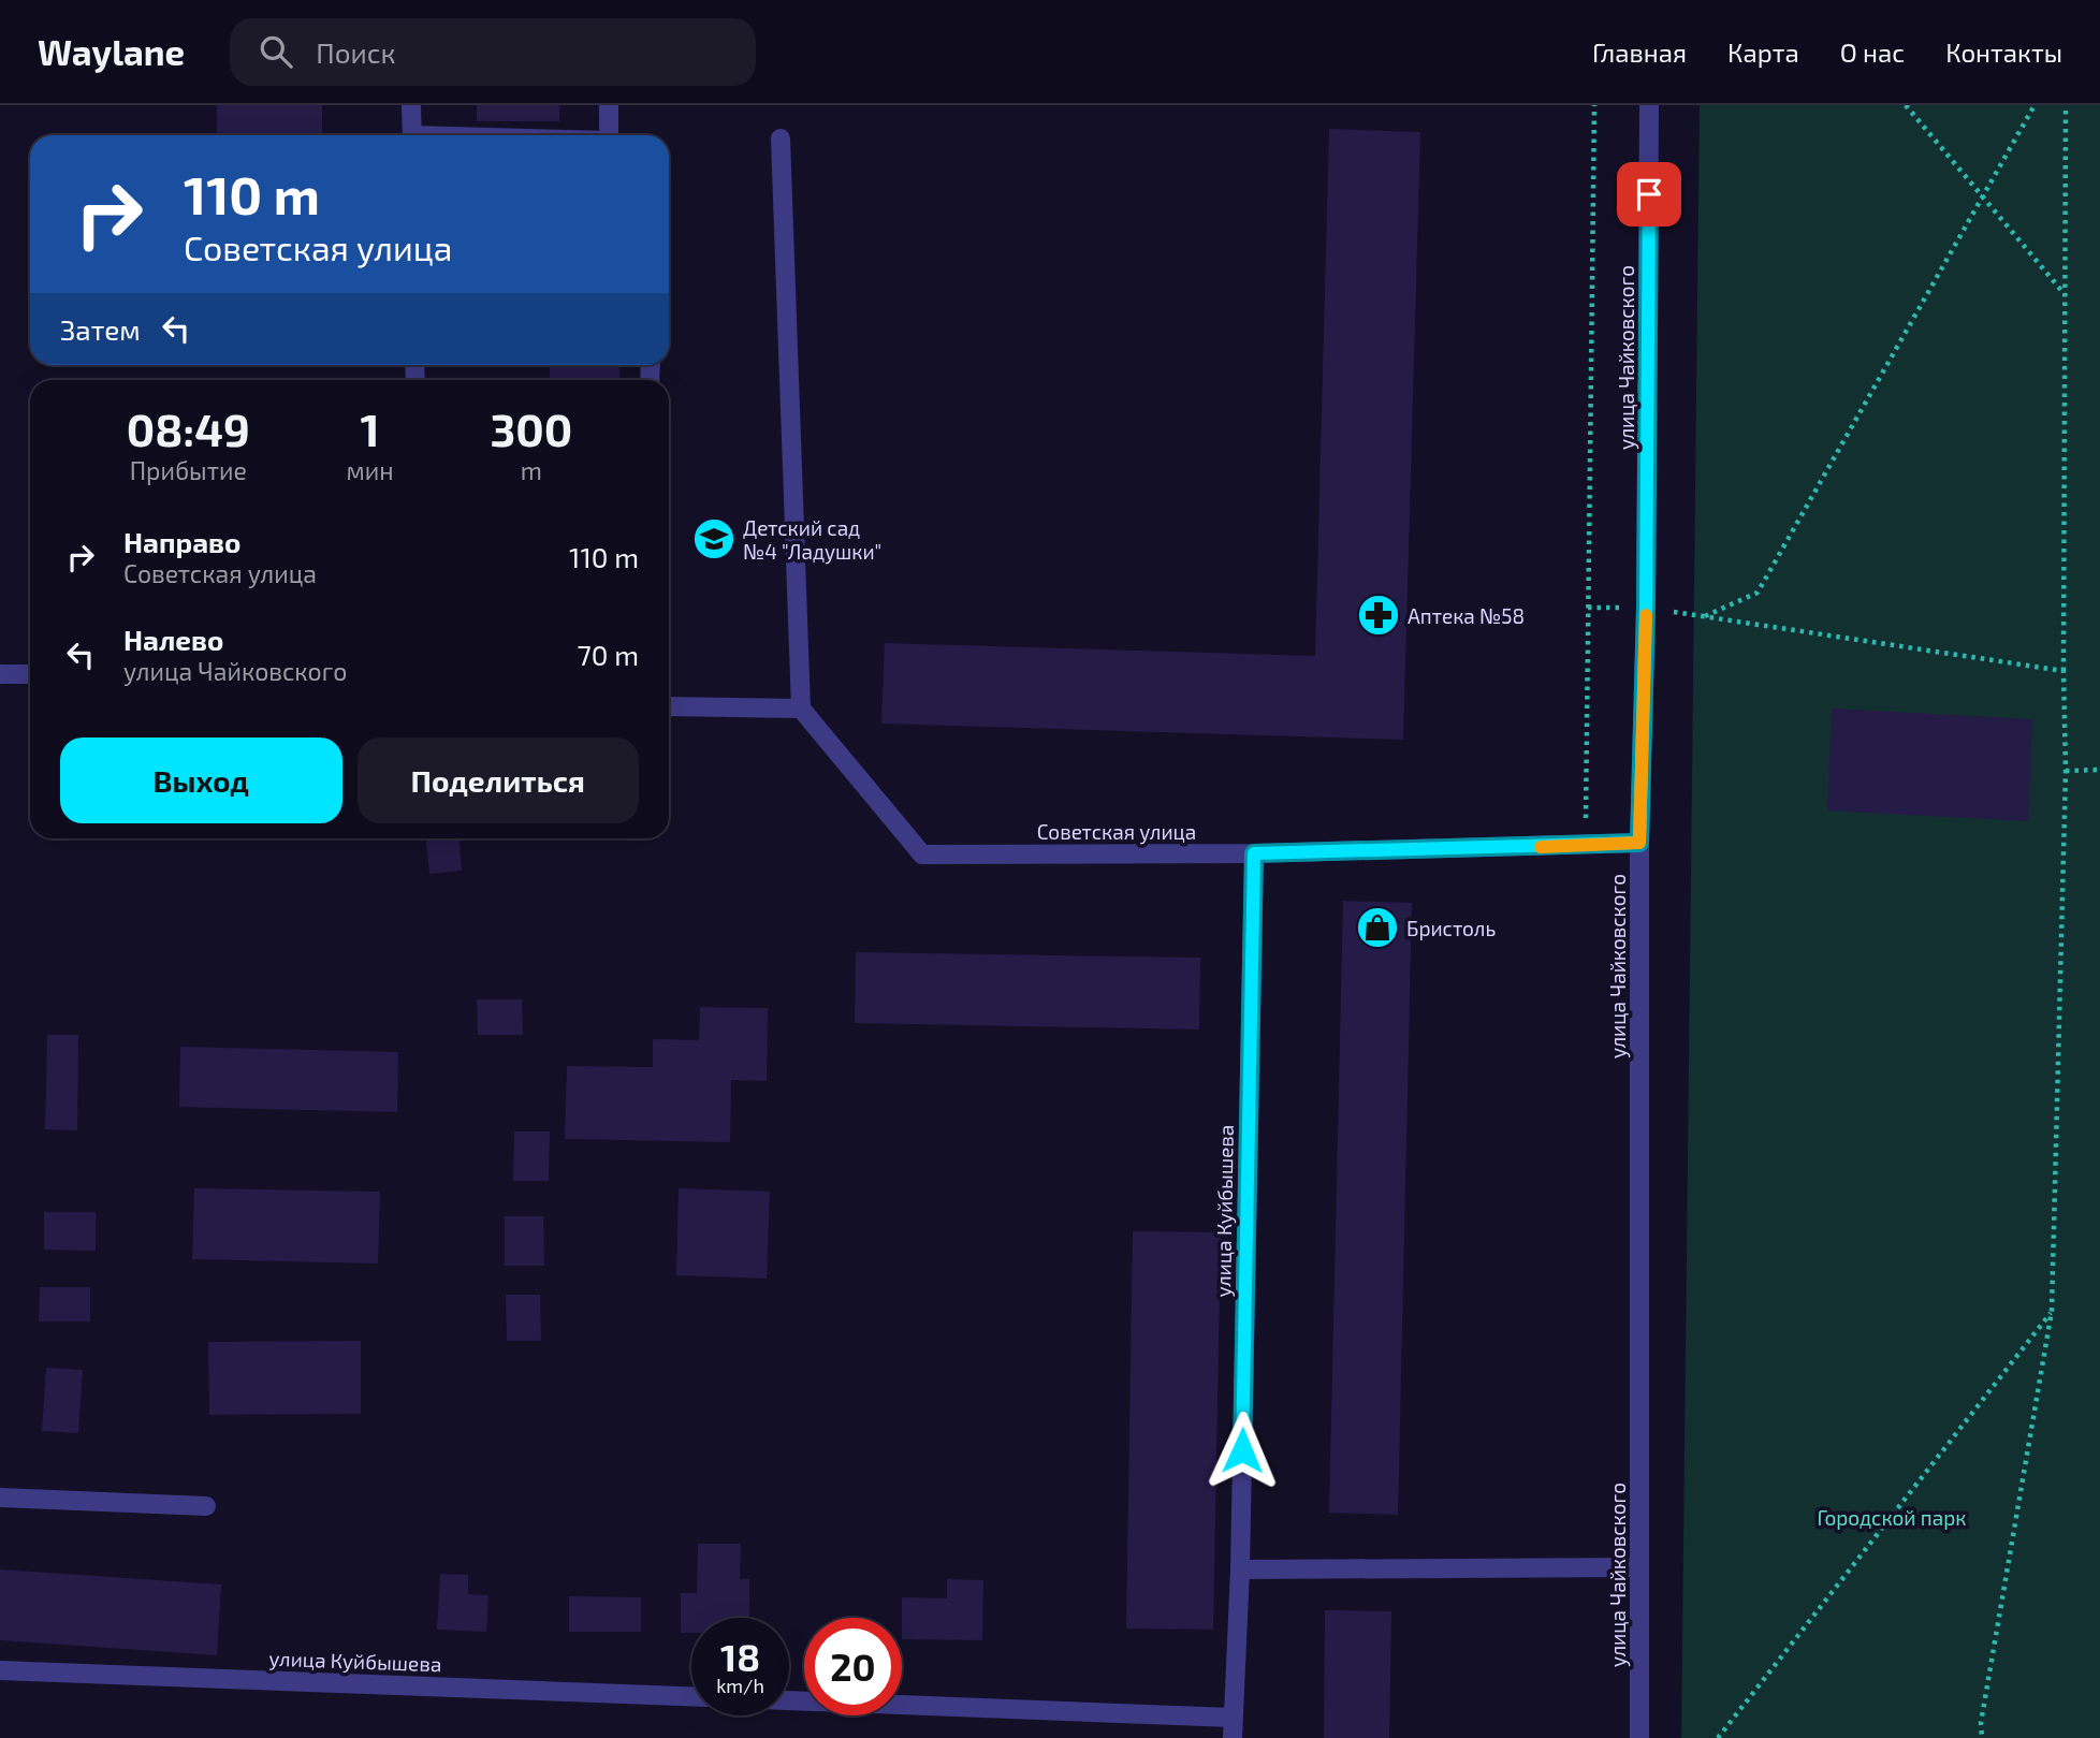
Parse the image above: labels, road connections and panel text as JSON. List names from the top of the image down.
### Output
{
  "streets": {
    "street": ["улица Чайковского", "Советская улица", "улица Куйбышева"]
  },
  "crossings": [
    ["улица Чайковского", "Советская улица"],
    ["Советская улица", "улица Куйбышева"]
  ],
  "parks": ["Городской парк"],
  "places": {
    "school or university": ["Детский сад №4 \"Ладушки\""],
    "pharmacy": ["Аптека №58"],
    "shop": ["Бристоль"]
  },
  "page": {
    "header": "Waylane",
    "search": "Поиск",
    "nav": [
      "Главная",
      "Карта",
      "О нас",
      "Контакты"
    ],
    "turn": ["110 m", "Советская улица"],
    "then": "Затем",
    "eta": [
      "08:49",
      "Прибытие",
      "1",
      "мин",
      "300",
      "m"
    ],
    "list": [
      {
        "name": "Направо",
        "note": "Советская улица",
        "value": "110 m"
      },
      {
        "name": "Налево",
        "note": "улица Чайковского",
        "value": "70 m"
      }
    ],
    "buttons": ["Выход", "Поделиться"],
    "speed": "18 km/h",
    "limit": "20"
  }
}
